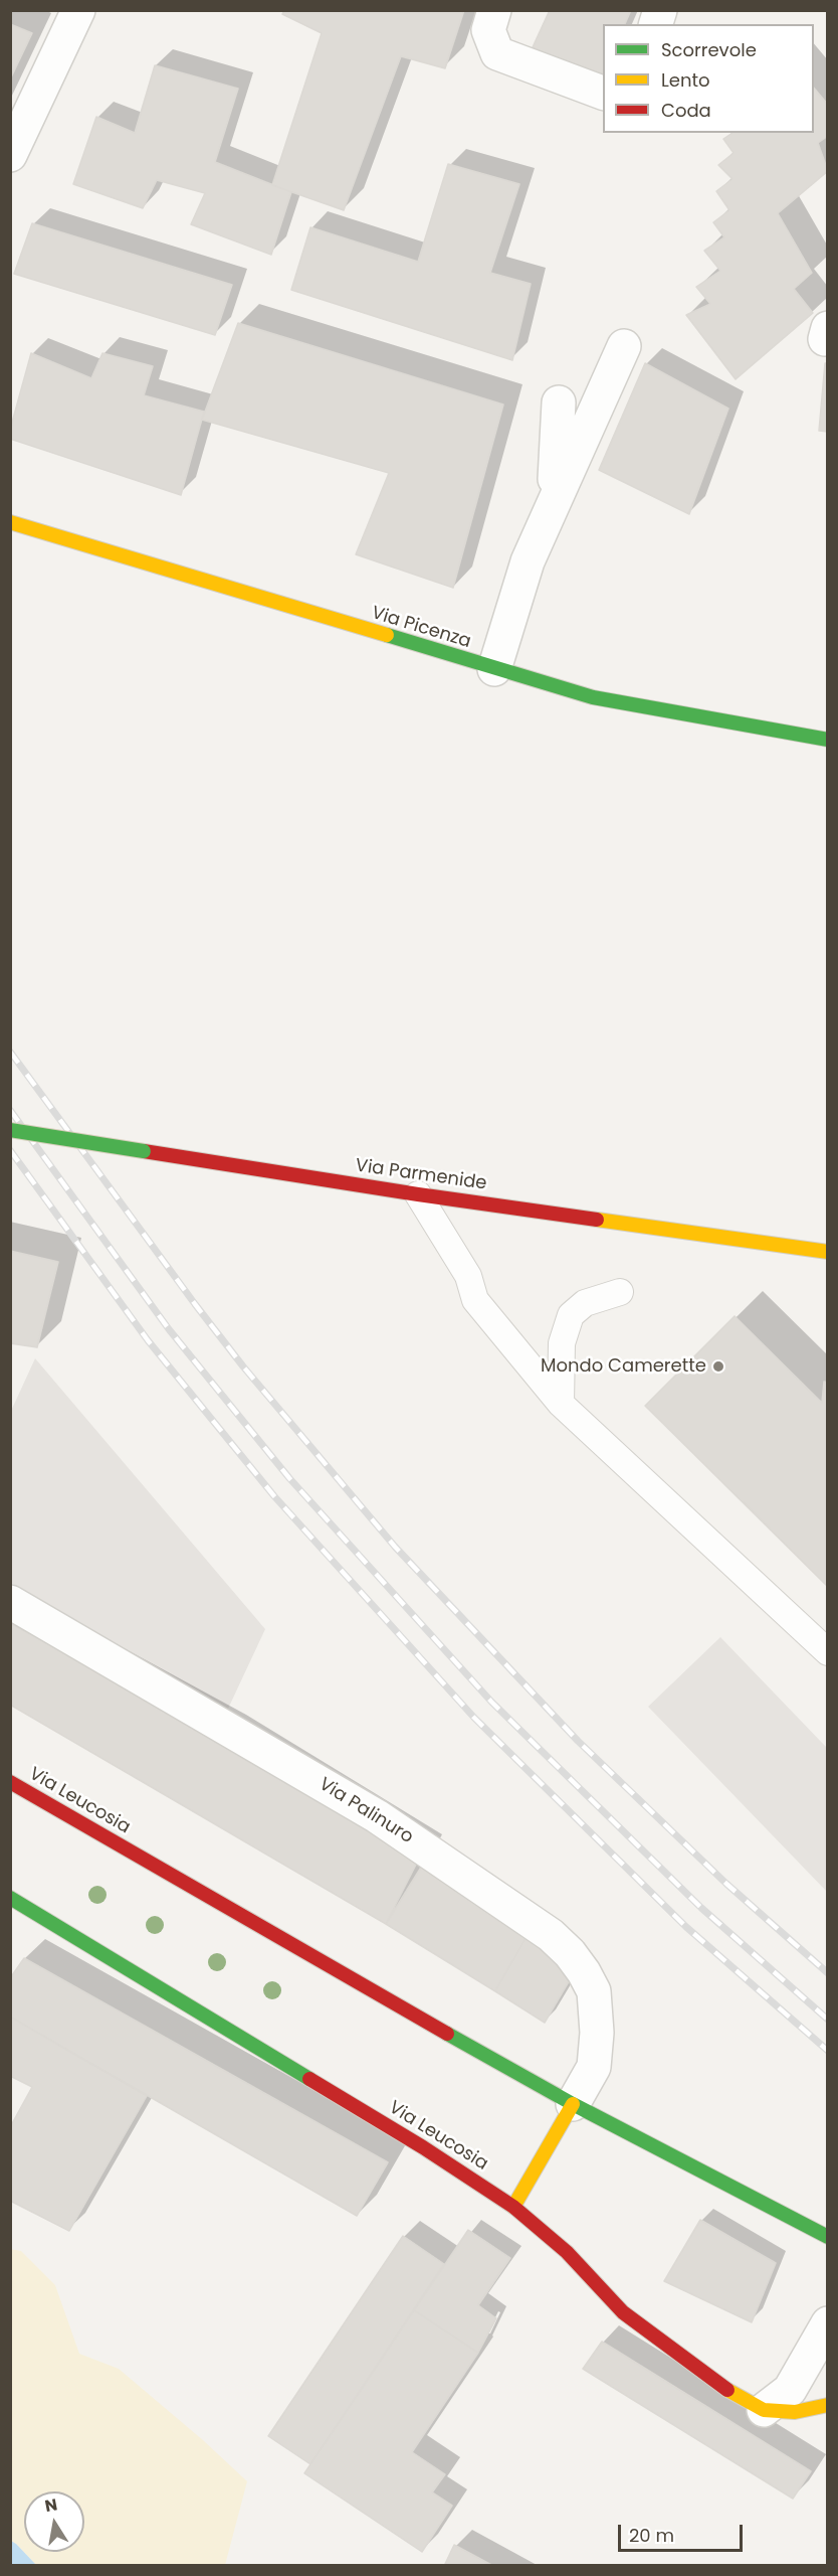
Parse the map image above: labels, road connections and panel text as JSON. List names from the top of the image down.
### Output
{
  "streets": {
    "main road": ["Via Picenza", "Via Parmenide", "Via Leucosia"],
    "street": ["Via Palinuro"]
  },
  "crossings": [
    ["Via Leucosia", "Via Palinuro"]
  ],
  "places": ["Mondo Camerette"],
  "legend": ["Scorrevole", "Lento", "Coda"],
  "scale_bar": "20 m",
  "north": "top"
}
